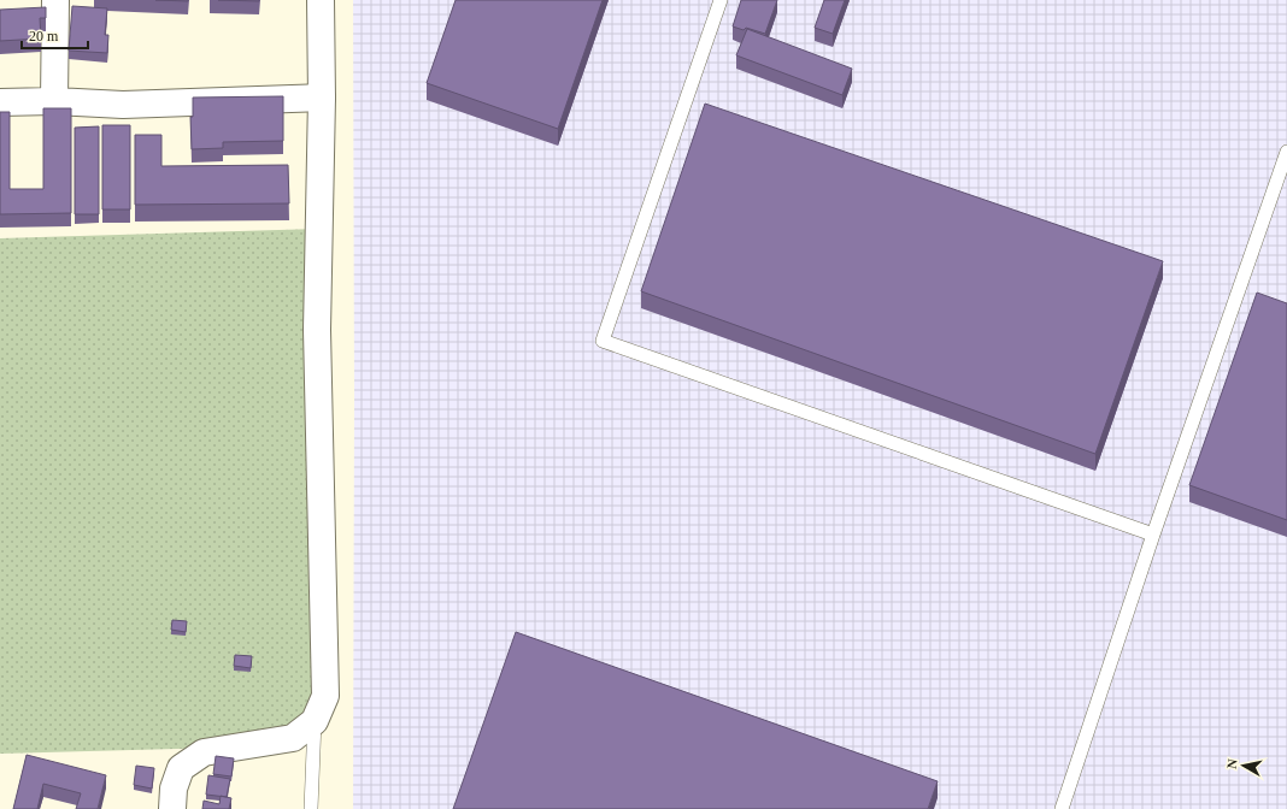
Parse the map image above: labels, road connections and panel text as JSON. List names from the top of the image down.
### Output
{
  "scale_bar": "20 m",
  "north": "left"
}
